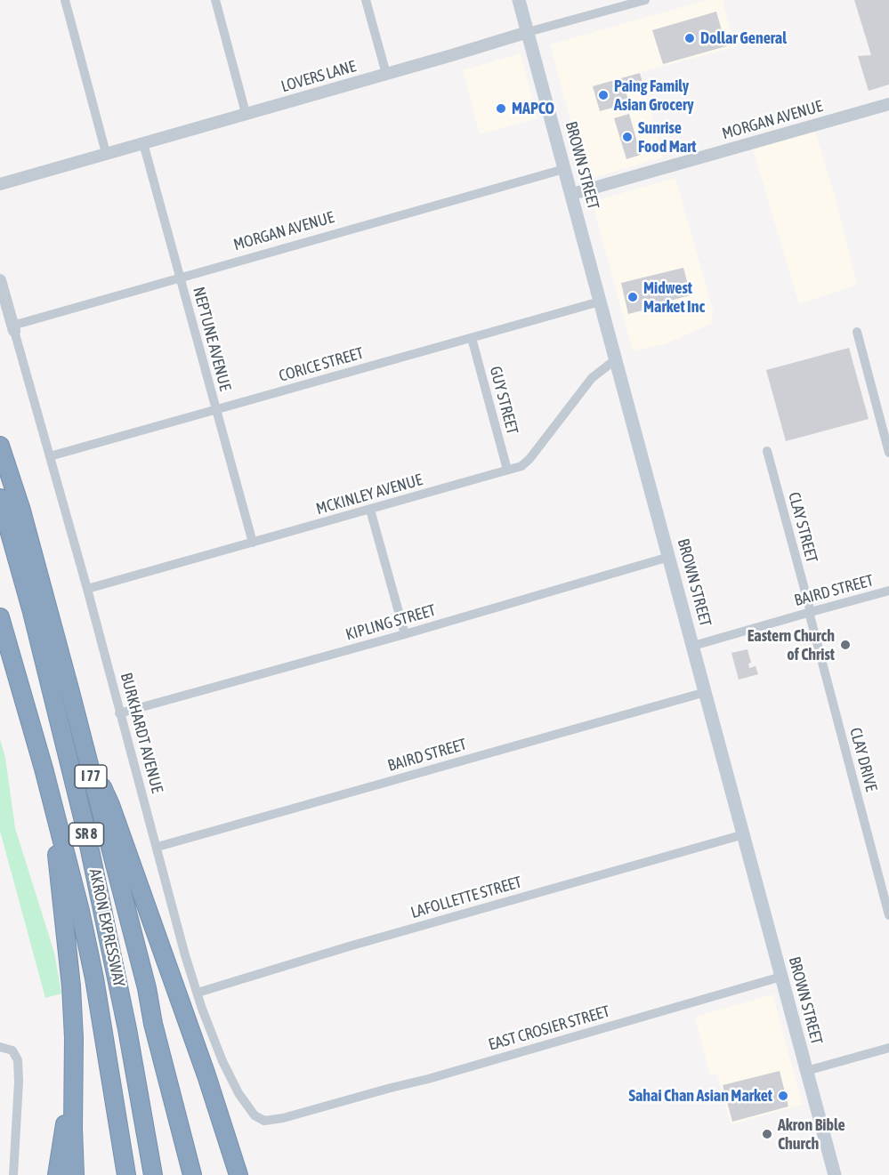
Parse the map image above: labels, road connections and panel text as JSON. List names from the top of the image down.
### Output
{
  "streets": {
    "highway": ["I 77", "SR 8", "AKRON EXPRESSWAY"],
    "main road": ["BROWN STREET"],
    "street": [
      "LOVERS LANE",
      "MORGAN AVENUE",
      "NEPTUNE AVENUE",
      "CORICE STREET",
      "GUY STREET",
      "MCKINLEY AVENUE",
      "CLAY STREET",
      "BAIRD STREET",
      "KIPLING STREET",
      "BURKHARDT AVENUE",
      "CLAY DRIVE",
      "LAFOLLETTE STREET",
      "EAST CROSIER STREET"
    ]
  },
  "crossings": [
    ["LOVERS LANE", "BROWN STREET"],
    ["LOVERS LANE", "NEPTUNE AVENUE"],
    ["MORGAN AVENUE", "BROWN STREET"],
    ["MORGAN AVENUE", "NEPTUNE AVENUE"],
    ["MORGAN AVENUE", "BURKHARDT AVENUE"],
    ["BROWN STREET", "CORICE STREET"],
    ["BROWN STREET", "MCKINLEY AVENUE"],
    ["BROWN STREET", "BAIRD STREET"],
    ["BROWN STREET", "KIPLING STREET"],
    ["BROWN STREET", "LAFOLLETTE STREET"],
    ["BROWN STREET", "EAST CROSIER STREET"],
    ["NEPTUNE AVENUE", "CORICE STREET"],
    ["NEPTUNE AVENUE", "MCKINLEY AVENUE"],
    ["CORICE STREET", "GUY STREET"],
    ["CORICE STREET", "BURKHARDT AVENUE"],
    ["GUY STREET", "MCKINLEY AVENUE"],
    ["MCKINLEY AVENUE", "BURKHARDT AVENUE"],
    ["CLAY STREET", "BAIRD STREET"],
    ["CLAY STREET", "CLAY DRIVE"],
    ["BAIRD STREET", "BURKHARDT AVENUE"],
    ["BAIRD STREET", "CLAY DRIVE"],
    ["KIPLING STREET", "BURKHARDT AVENUE"],
    ["BURKHARDT AVENUE", "LAFOLLETTE STREET"],
    ["BURKHARDT AVENUE", "EAST CROSIER STREET"]
  ],
  "places": [
    "Dollar General",
    "Paing Family Asian Grocery",
    "MAPCO",
    "Sunrise Food Mart",
    "Midwest Market Inc",
    "Eastern Church of Christ",
    "Sahai Chan Asian Market",
    "Akron Bible Church"
  ]
}
